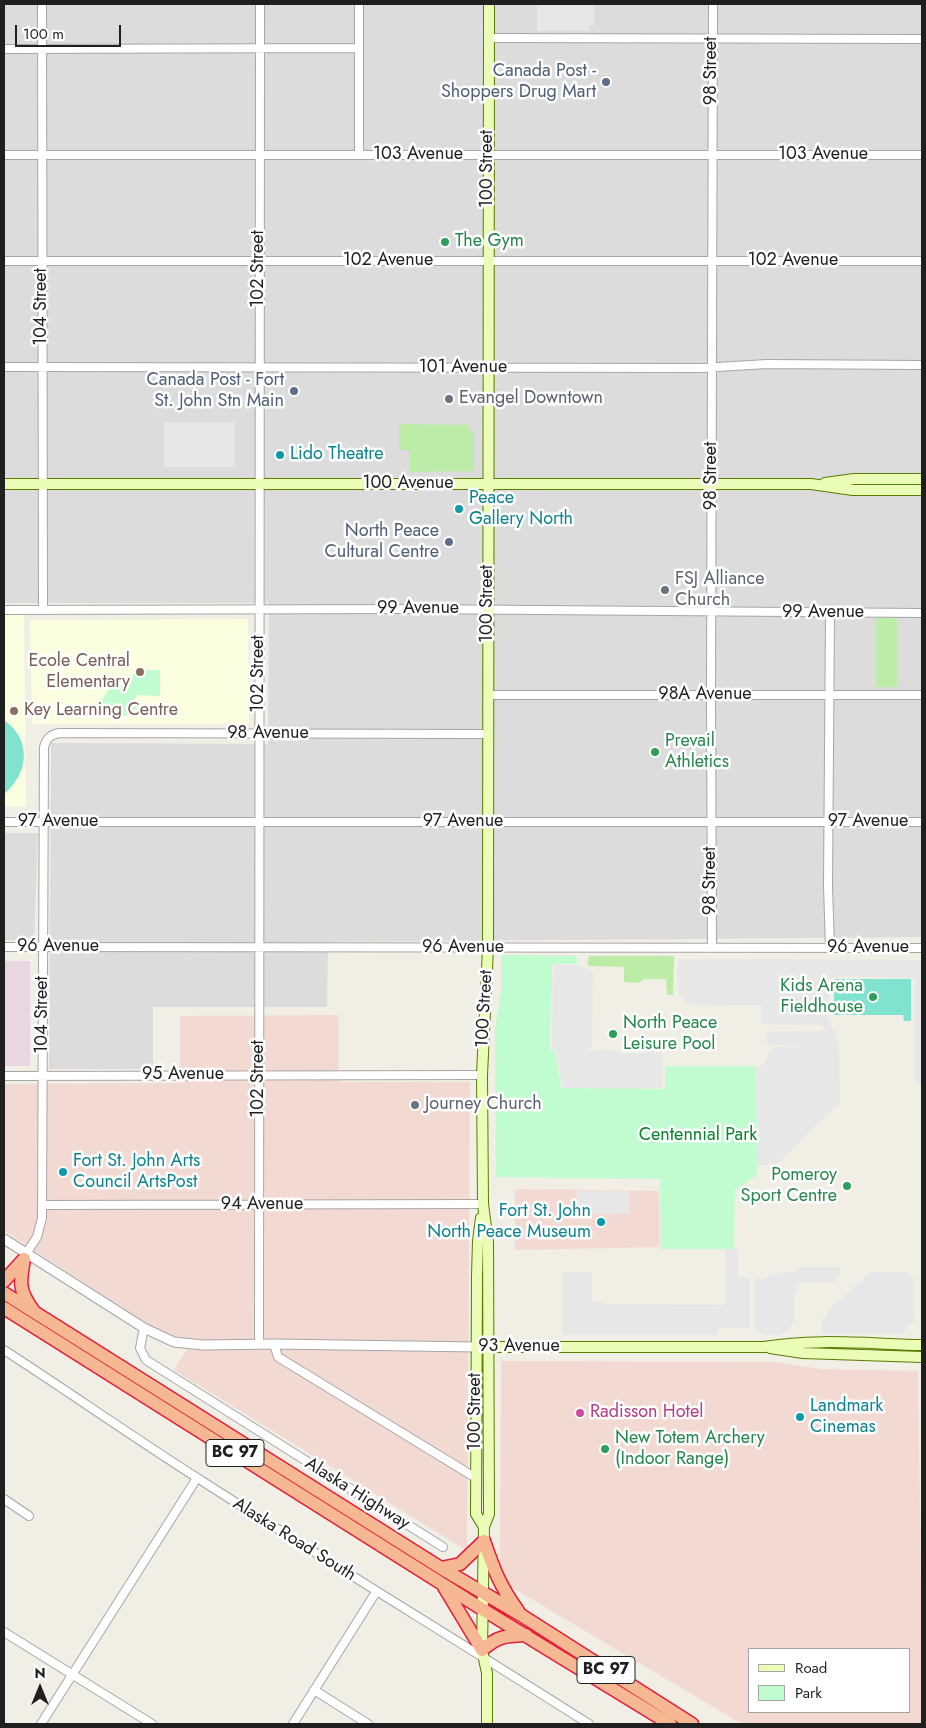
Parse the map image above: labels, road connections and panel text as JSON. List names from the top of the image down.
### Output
{
  "streets": {
    "highway": ["BC 97", "Alaska Highway"],
    "main road": ["100 Street", "100 Avenue", "93 Avenue"],
    "street": [
      "98 Street",
      "103 Avenue",
      "102 Avenue",
      "102 Street",
      "104 Street",
      "101 Avenue",
      "99 Avenue",
      "98A Avenue",
      "98 Avenue",
      "97 Avenue",
      "96 Avenue",
      "95 Avenue",
      "94 Avenue",
      "Alaska Road South"
    ]
  },
  "crossings": [
    ["98 Street", "103 Avenue"],
    ["98 Street", "102 Avenue"],
    ["98 Street", "101 Avenue"],
    ["98 Street", "100 Avenue"],
    ["98 Street", "99 Avenue"],
    ["98 Street", "98A Avenue"],
    ["98 Street", "97 Avenue"],
    ["98 Street", "96 Avenue"],
    ["103 Avenue", "100 Street"],
    ["103 Avenue", "102 Street"],
    ["103 Avenue", "104 Street"],
    ["100 Street", "102 Avenue"],
    ["100 Street", "101 Avenue"],
    ["100 Street", "100 Avenue"],
    ["100 Street", "99 Avenue"],
    ["100 Street", "98A Avenue"],
    ["100 Street", "98 Avenue"],
    ["100 Street", "97 Avenue"],
    ["100 Street", "96 Avenue"],
    ["100 Street", "95 Avenue"],
    ["100 Street", "94 Avenue"],
    ["100 Street", "93 Avenue"],
    ["100 Street", "Alaska Highway"],
    ["100 Street", "Alaska Road South"],
    ["102 Avenue", "102 Street"],
    ["102 Avenue", "104 Street"],
    ["102 Street", "101 Avenue"],
    ["102 Street", "100 Avenue"],
    ["102 Street", "99 Avenue"],
    ["102 Street", "98 Avenue"],
    ["102 Street", "97 Avenue"],
    ["102 Street", "96 Avenue"],
    ["102 Street", "95 Avenue"],
    ["102 Street", "94 Avenue"],
    ["102 Street", "93 Avenue"],
    ["104 Street", "101 Avenue"],
    ["104 Street", "100 Avenue"],
    ["104 Street", "99 Avenue"],
    ["104 Street", "98 Avenue"],
    ["104 Street", "97 Avenue"],
    ["104 Street", "96 Avenue"],
    ["104 Street", "95 Avenue"],
    ["104 Street", "94 Avenue"],
    ["104 Street", "93 Avenue"]
  ],
  "parks": ["Centennial Park"],
  "places": [
    "Canada Post - Shoppers Drug Mart",
    "The Gym",
    "Canada Post - Fort St. John Stn Main",
    "Evangel Downtown",
    "Lido Theatre",
    "Peace Gallery North",
    "North Peace Cultural Centre",
    "FSJ Alliance Church",
    "Ecole Central Elementary",
    "Key Learning Centre",
    "Prevail Athletics",
    "Kids Arena Fieldhouse",
    "North Peace Leisure Pool",
    "Journey Church",
    "Fort St. John Arts Council ArtsPost",
    "Pomeroy Sport Centre",
    "Fort St. John North Peace Museum",
    "Radisson Hotel",
    "Landmark Cinemas",
    "New Totem Archery (Indoor Range)"
  ],
  "legend": ["Road", "Park"],
  "scale_bar": "100 m",
  "north": "top"
}
